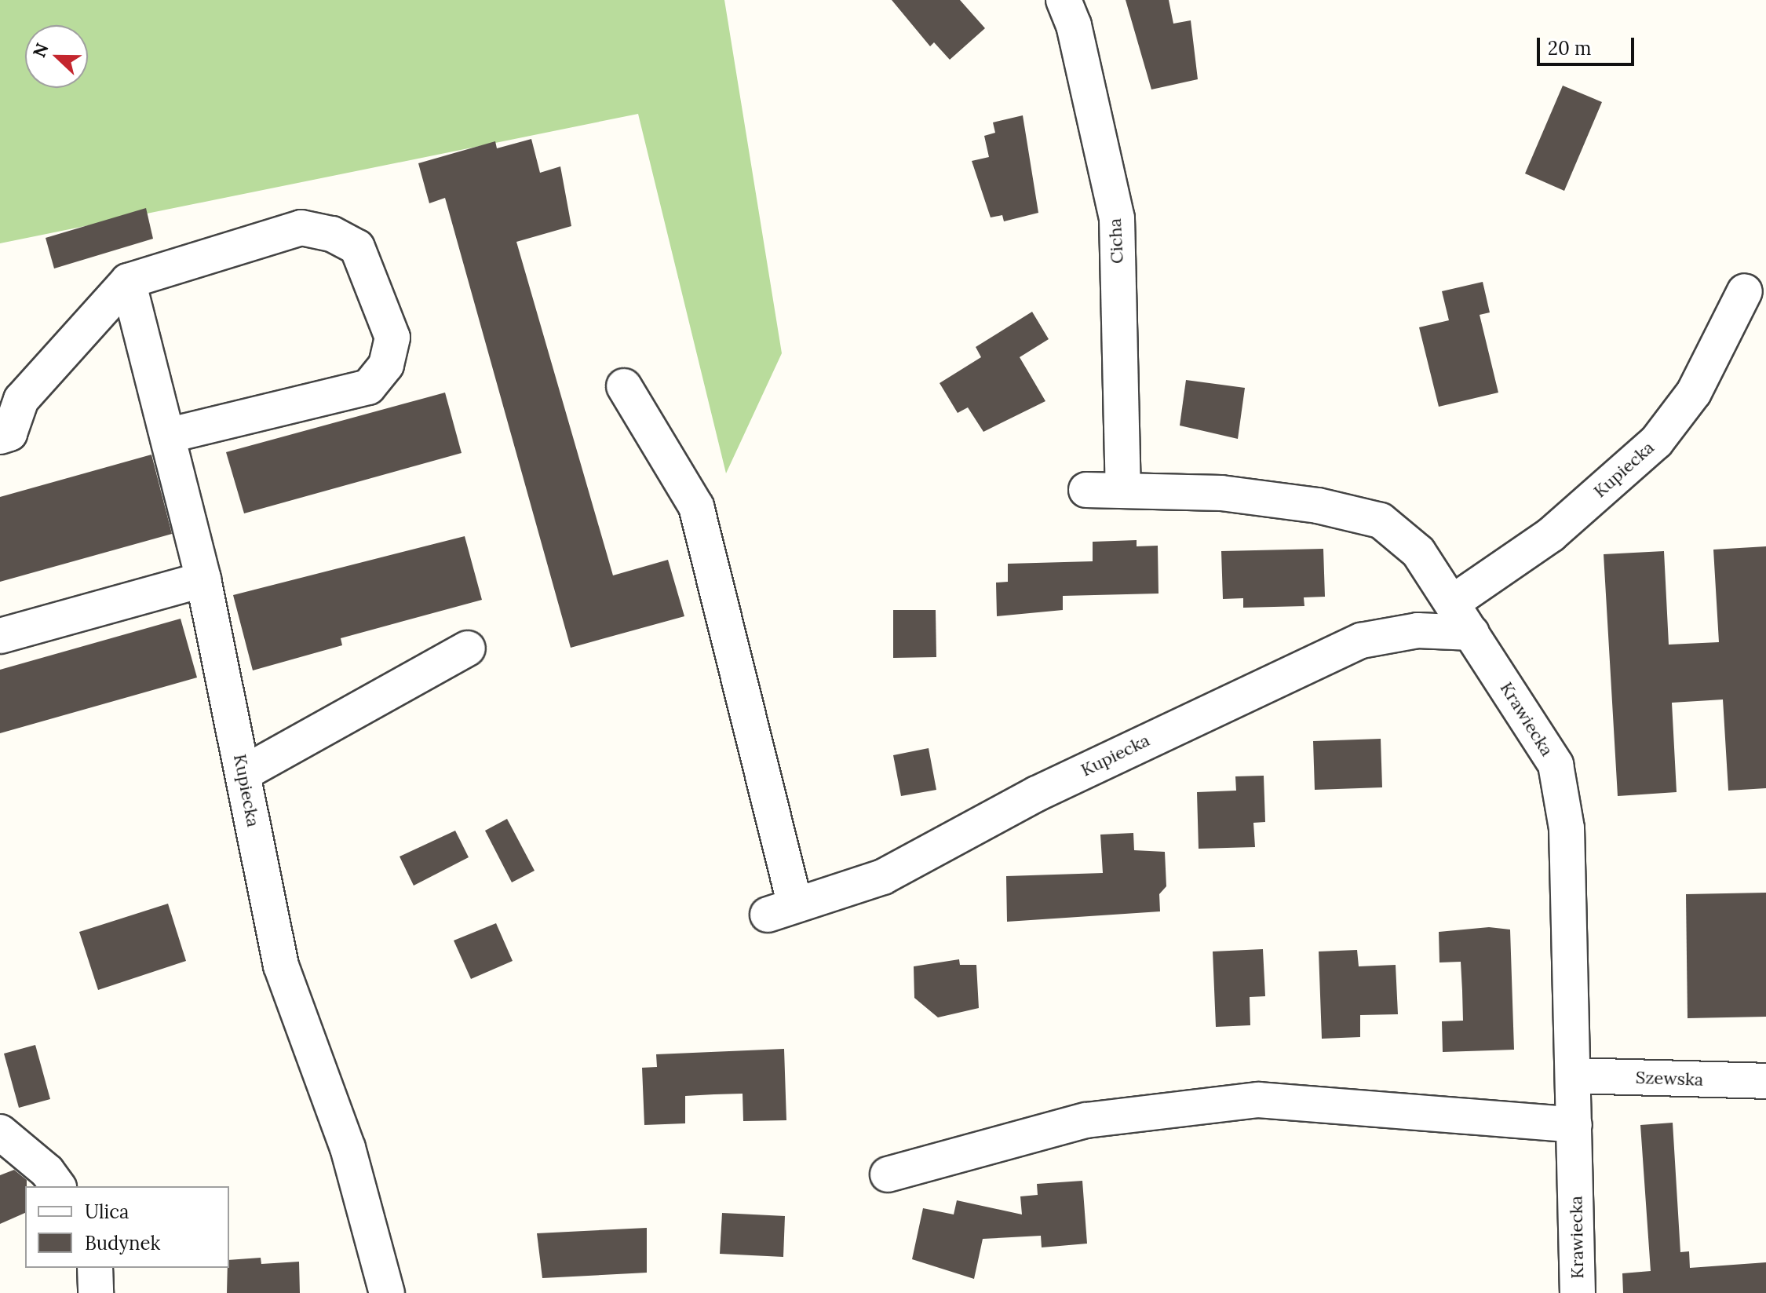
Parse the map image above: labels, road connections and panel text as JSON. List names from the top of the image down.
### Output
{
  "streets": {
    "street": [
      "Cicha",
      "Kupiecka",
      "Krawiecka",
      "Szewska"
    ]
  },
  "crossings": [
    ["Cicha", "Krawiecka"],
    ["Kupiecka", "Krawiecka"],
    ["Krawiecka", "Szewska"]
  ],
  "legend": ["Ulica", "Budynek"],
  "scale_bar": "20 m",
  "north": "left"
}
